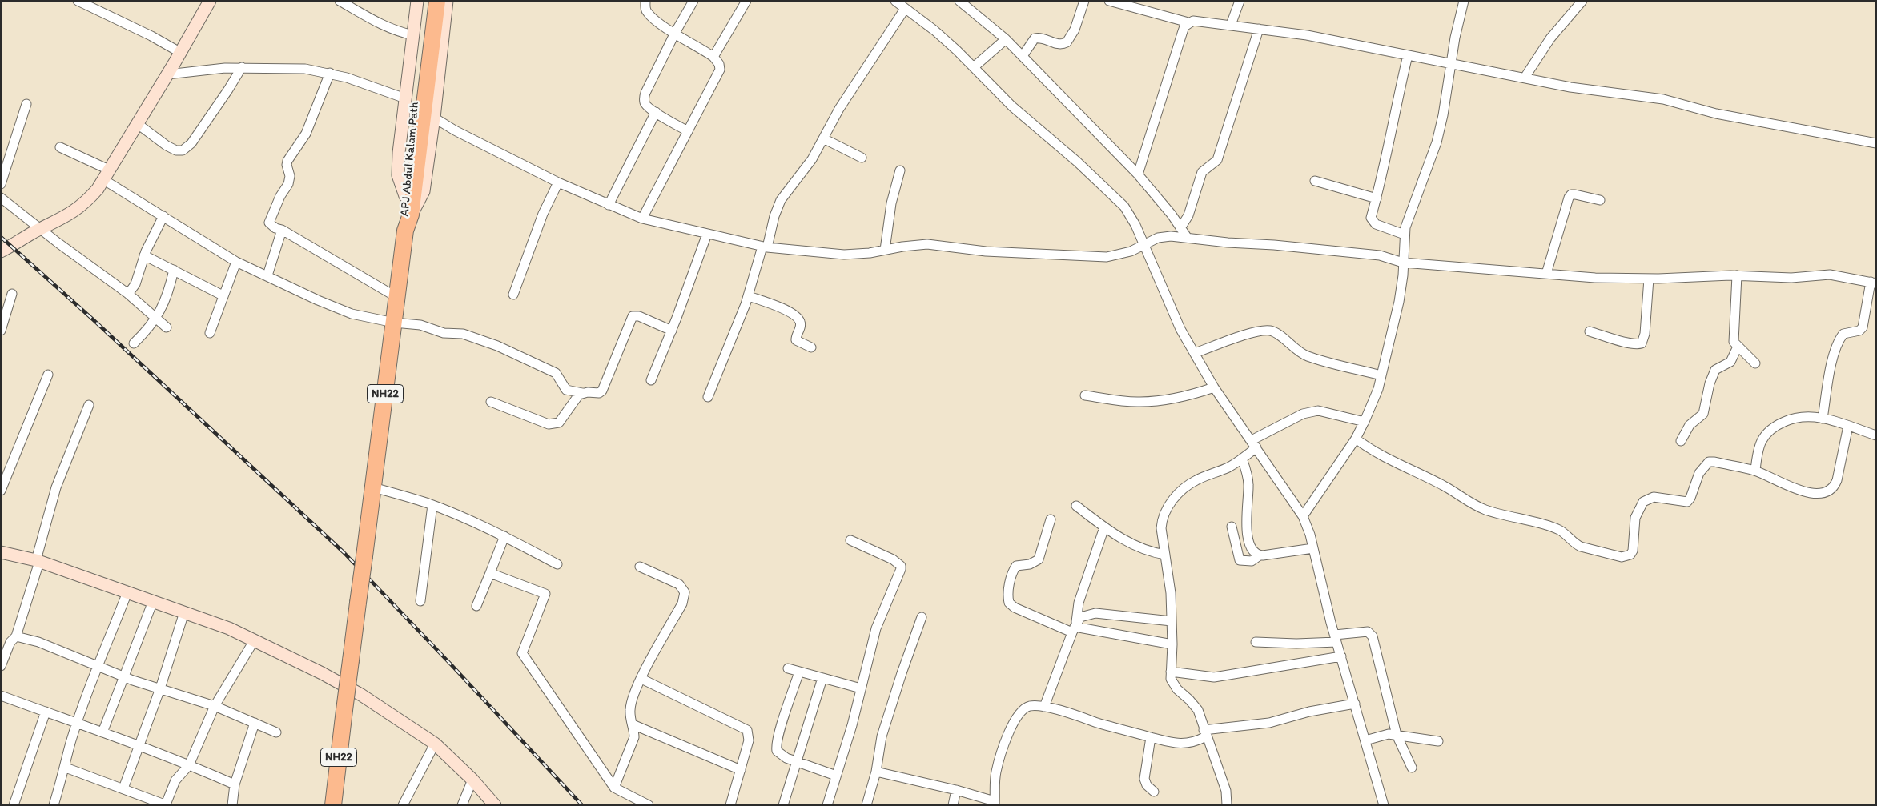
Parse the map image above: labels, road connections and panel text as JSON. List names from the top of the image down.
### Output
{
  "streets": {
    "highway": ["APJ Abdul Kalam Path", "NH22"]
  },
  "crossings": [
    ["APJ Abdul Kalam Path", "NH22"]
  ]
}
